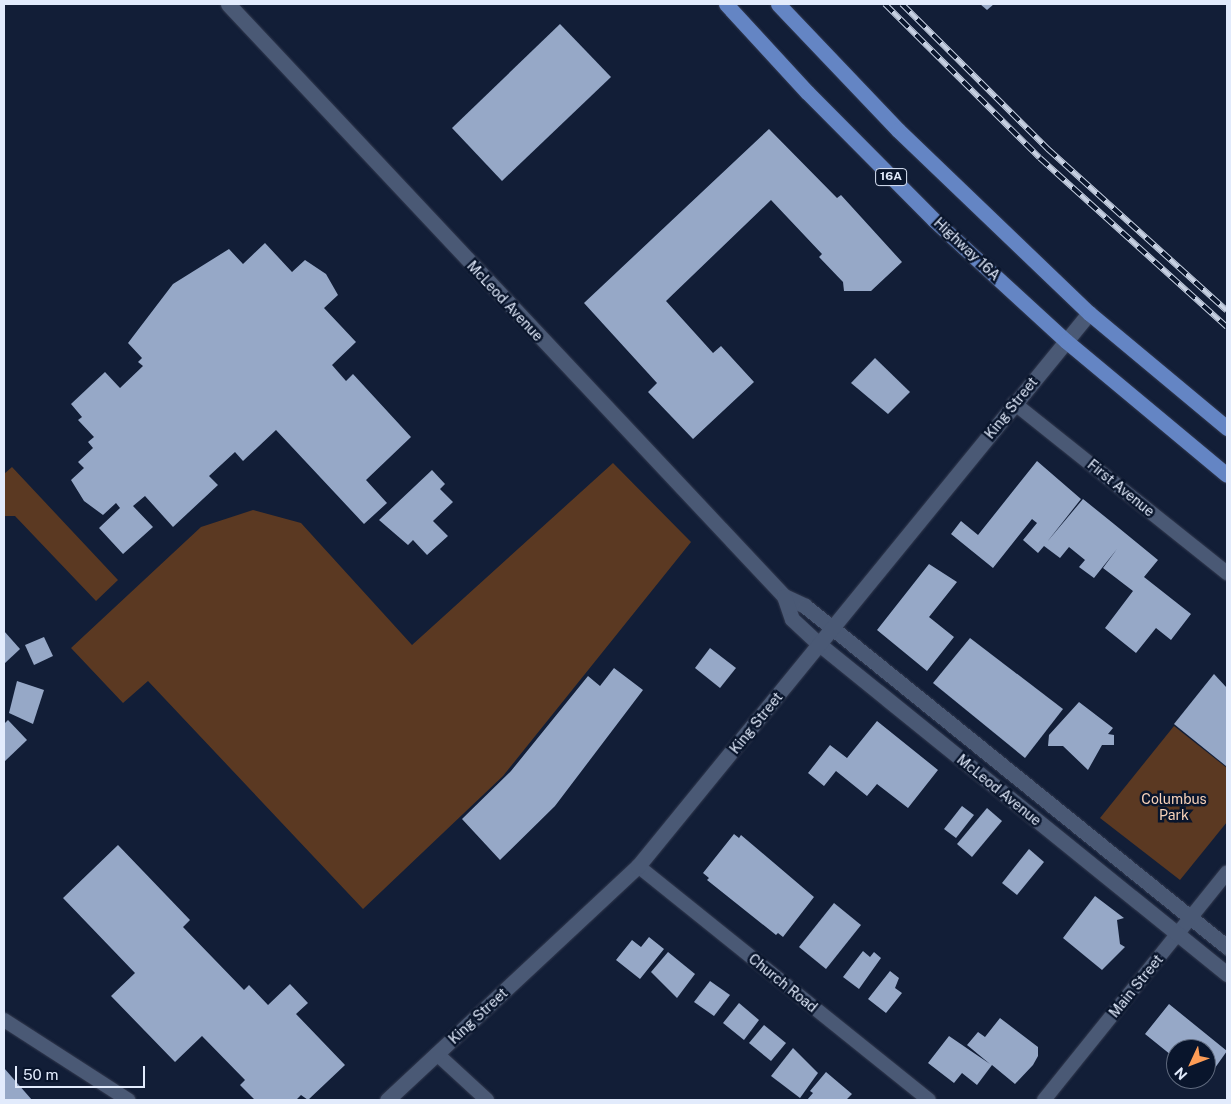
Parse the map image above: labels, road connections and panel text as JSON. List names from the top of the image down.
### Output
{
  "streets": {
    "main road": ["16A", "Highway 16A"],
    "street": [
      "McLeod Avenue",
      "King Street",
      "First Avenue",
      "Church Road",
      "Main Street"
    ]
  },
  "crossings": [
    ["16A", "King Street"],
    ["Highway 16A", "King Street"],
    ["McLeod Avenue", "King Street"],
    ["McLeod Avenue", "Main Street"],
    ["King Street", "First Avenue"],
    ["King Street", "Church Road"]
  ],
  "parks": ["Columbus Park"],
  "scale_bar": "50 m",
  "north": "bottom left"
}
